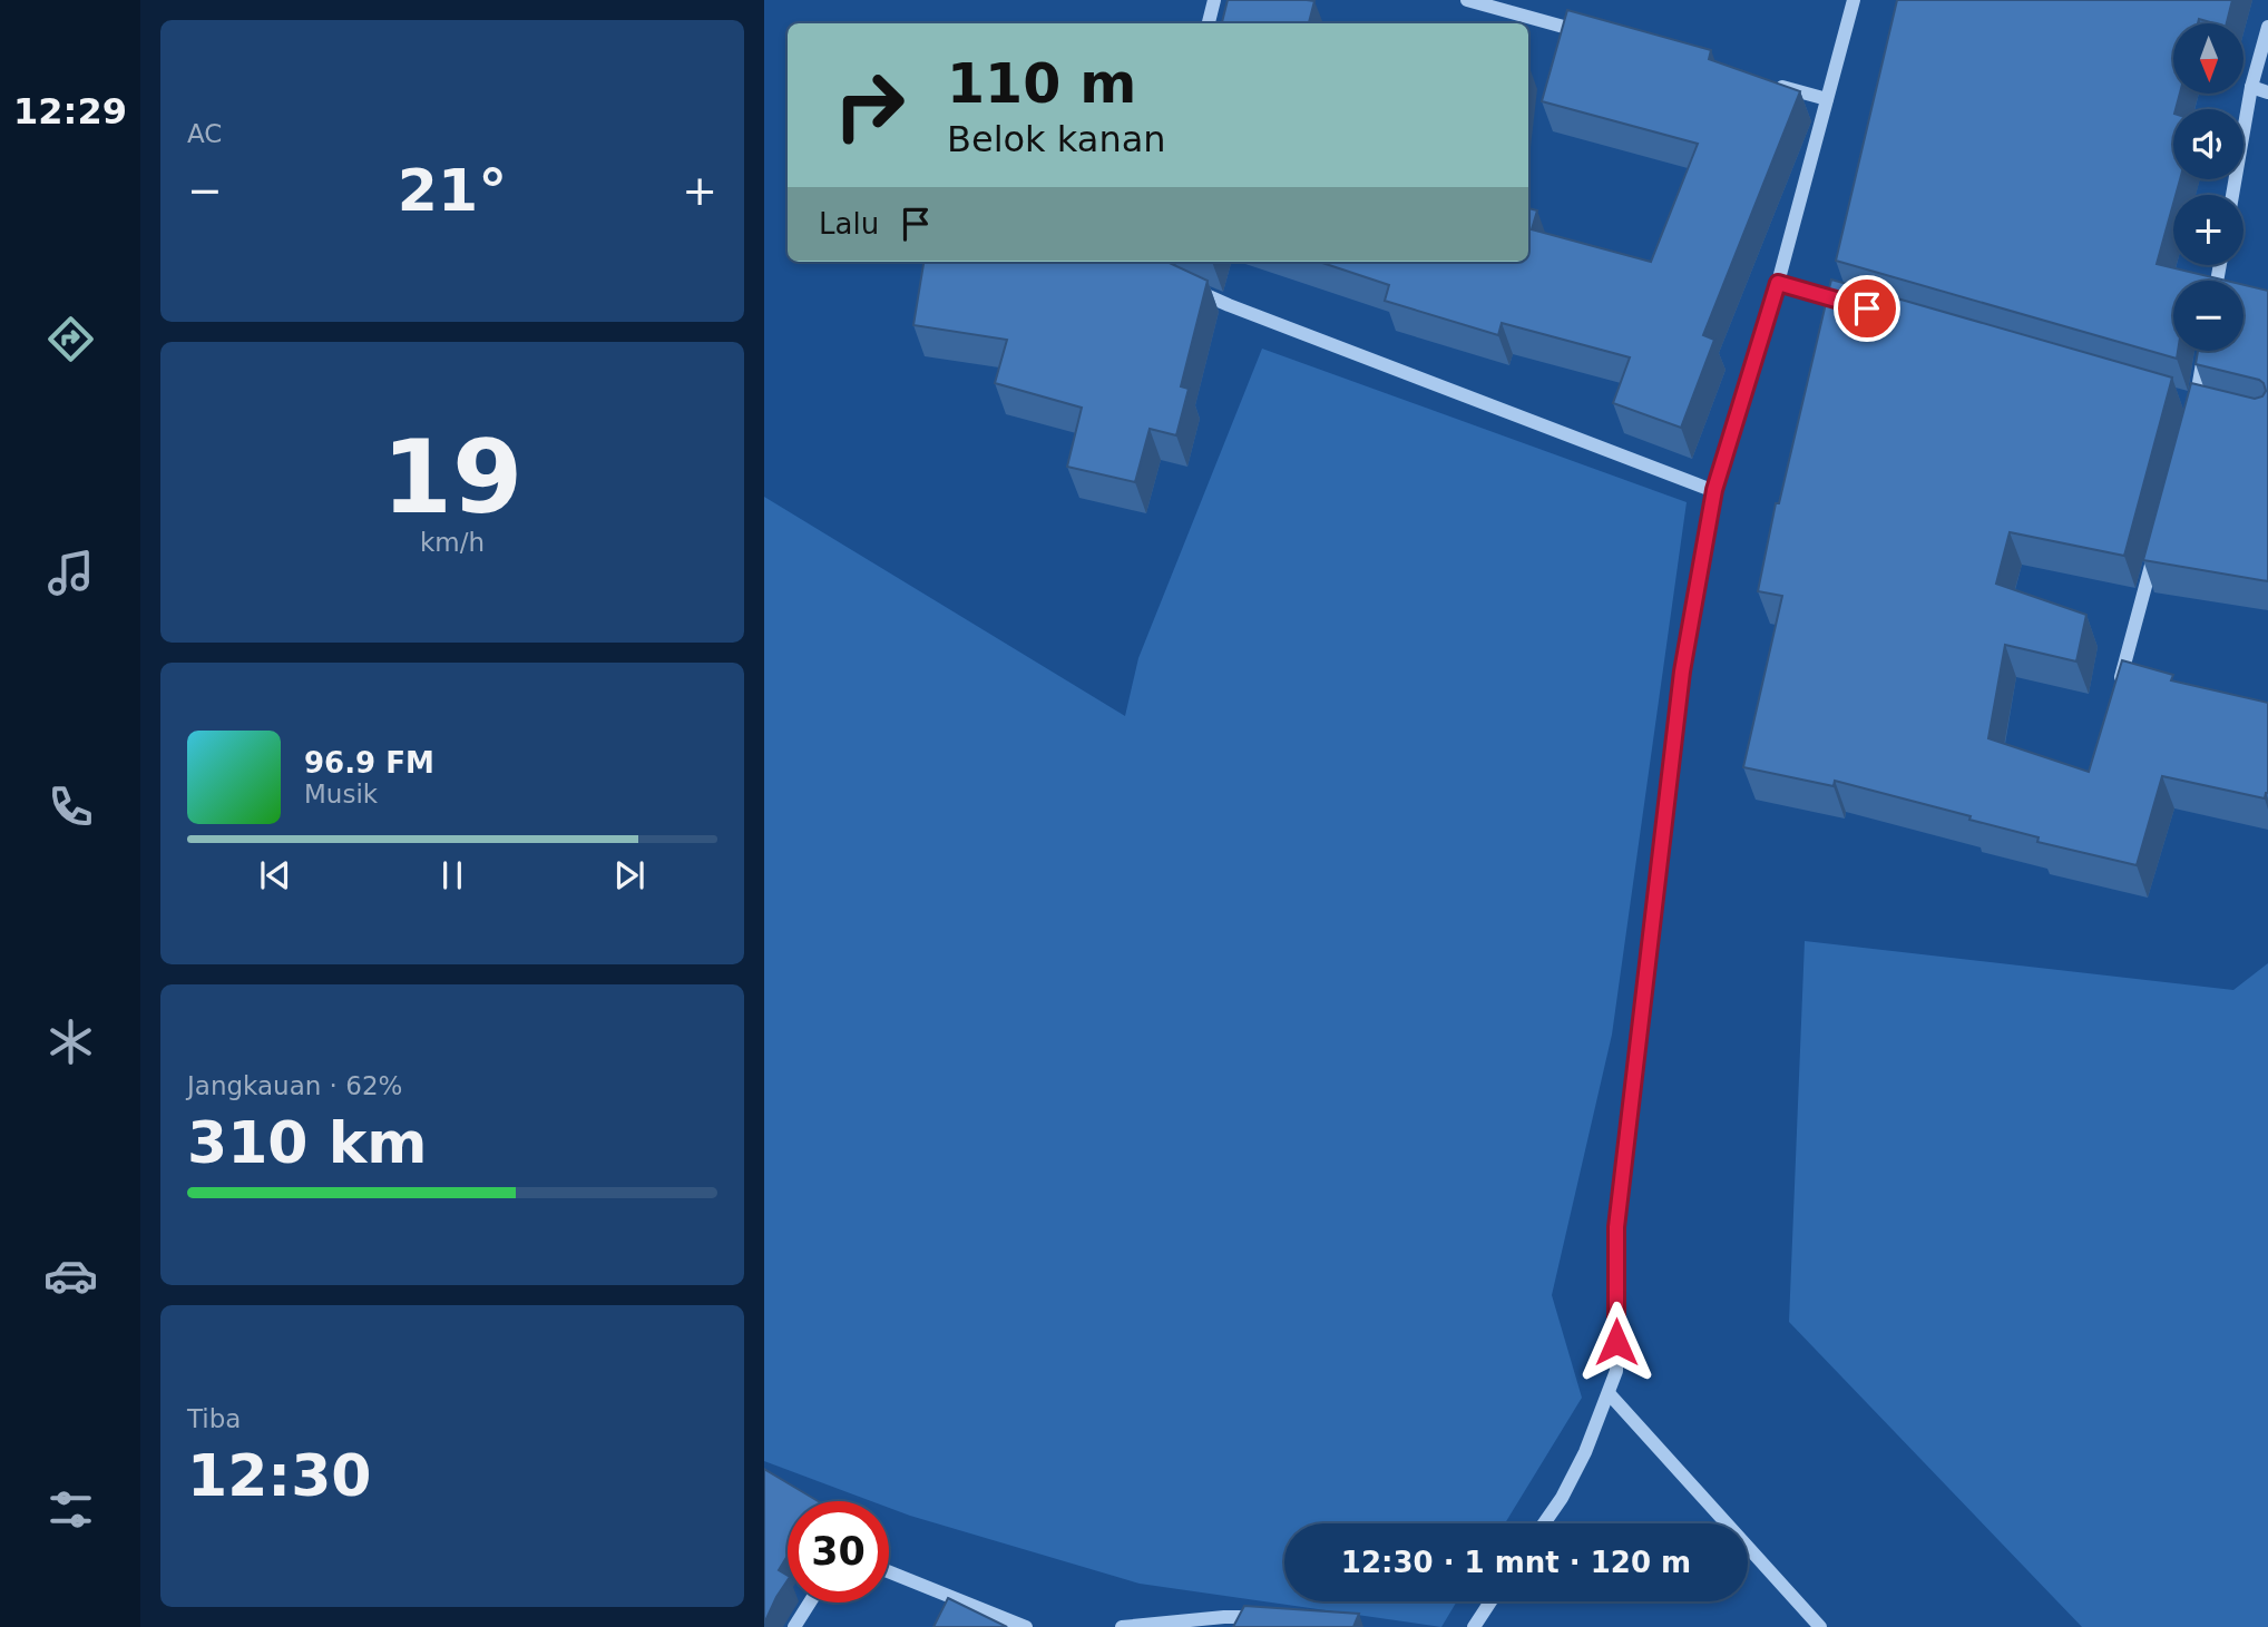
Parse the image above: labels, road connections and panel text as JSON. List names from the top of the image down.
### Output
{
  "north": "bottom",
  "page": {
    "tabs": "12:29",
    "tile": [
      "AC",
      ["19", "km/h"],
      ["Jangkauan · 62%", "310 km"],
      ["Tiba", "12:30"]
    ],
    "map_buttons": ["+", "−"],
    "turn": ["110 m", "Belok kanan"],
    "heat": ["−", "21°", "+"],
    "then": "Lalu",
    "song": ["96.9 FM", "Musik"],
    "limit": "30",
    "trip": "12:30 · 1 mnt · 120 m"
  }
}
